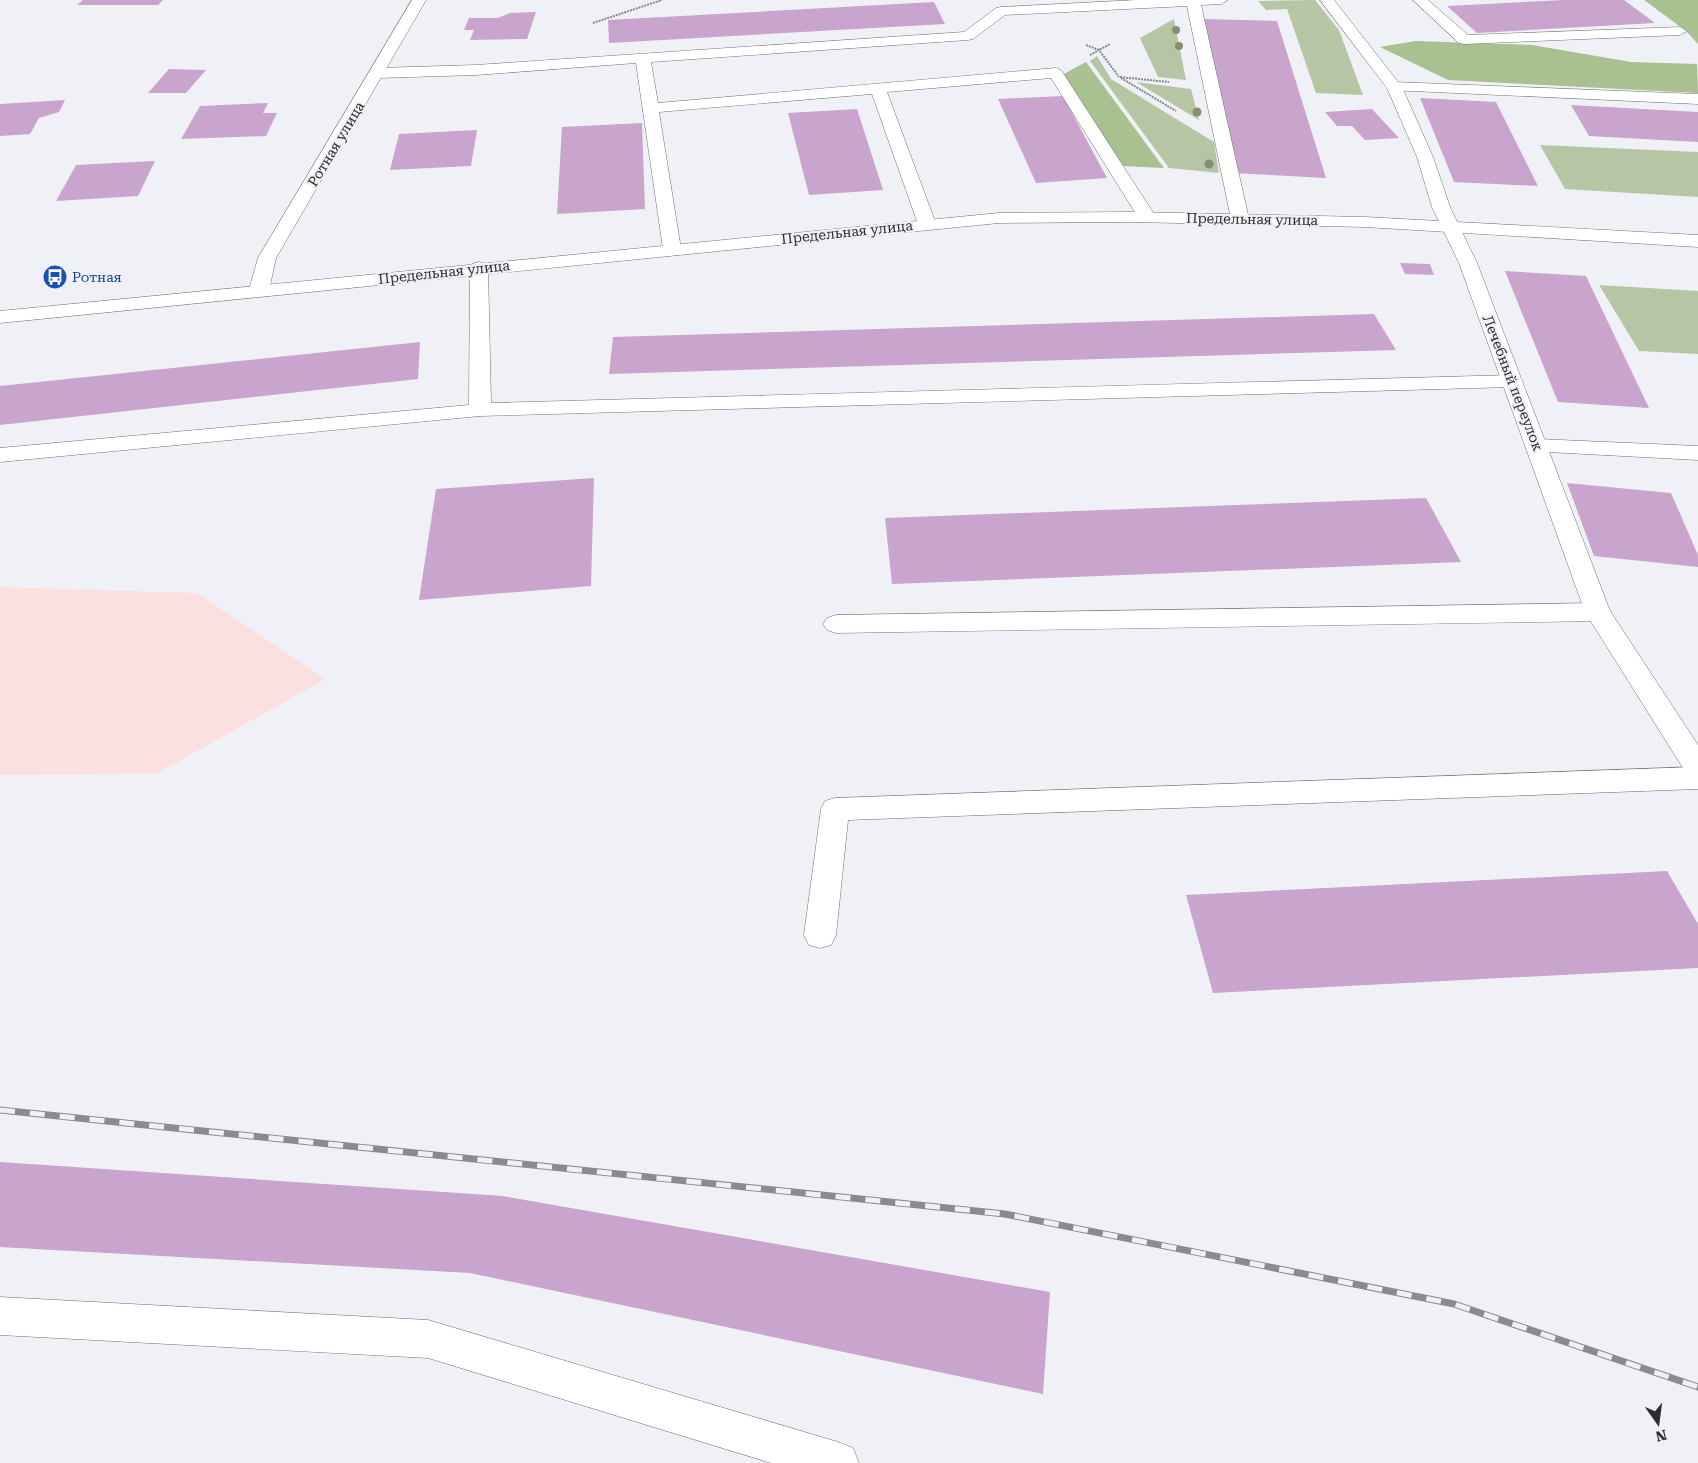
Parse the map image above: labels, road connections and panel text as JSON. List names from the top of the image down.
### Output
{
  "streets": {
    "street": ["Ротная улица", "Предельная улица", "Лечебный переулок"]
  },
  "crossings": [
    ["Ротная улица", "Предельная улица"],
    ["Предельная улица", "Лечебный переулок"]
  ],
  "places": {
    "bus stop": ["Ротная"]
  },
  "north": "bottom"
}
